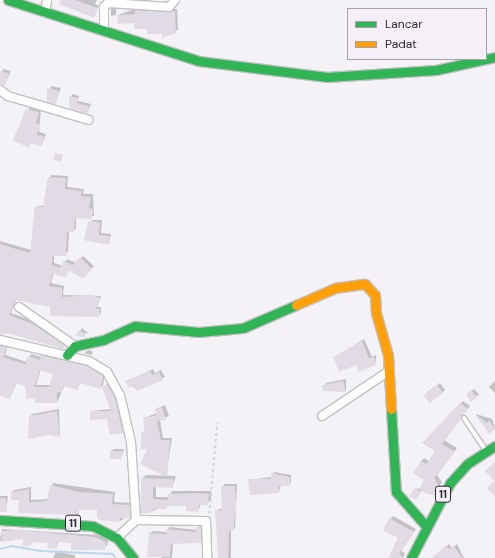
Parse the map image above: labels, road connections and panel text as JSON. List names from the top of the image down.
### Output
{
  "streets": {
    "main road": ["11"]
  },
  "legend": ["Lancar", "Padat"]
}
